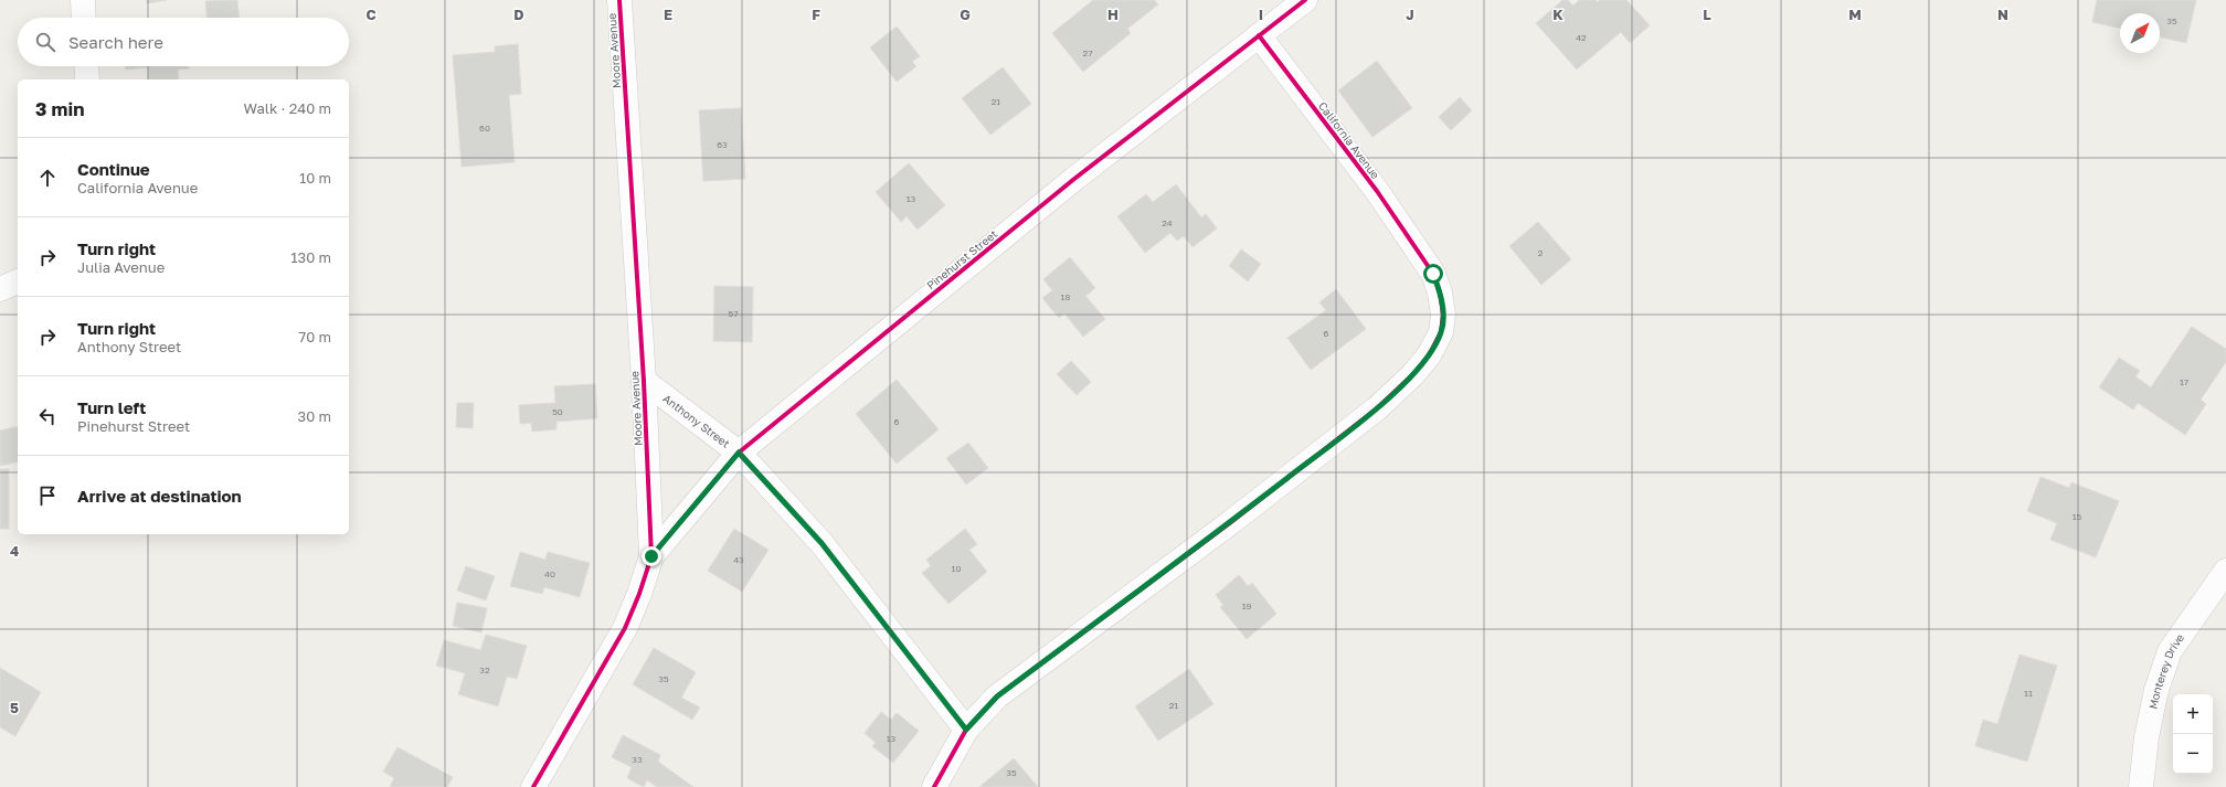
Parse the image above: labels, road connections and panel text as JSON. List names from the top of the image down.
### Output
{
  "streets": {
    "street": [
      "Moore Avenue",
      "California Avenue",
      "Pinehurst Street",
      "Anthony Street",
      "Monterey Drive"
    ]
  },
  "crossings": [
    ["Moore Avenue", "Pinehurst Street"],
    ["Moore Avenue", "Anthony Street"],
    ["California Avenue", "Pinehurst Street"],
    ["California Avenue", "Anthony Street"],
    ["Pinehurst Street", "Anthony Street"]
  ],
  "house_numbers": [
    "35",
    "42",
    "27",
    "21",
    "60",
    "63",
    "13",
    "24",
    "2",
    "18",
    "57",
    "6",
    "17",
    "50",
    "6",
    "15",
    "43",
    "10",
    "40",
    "19",
    "32",
    "35",
    "11",
    "21",
    "13",
    "33",
    "35"
  ],
  "north": "top right",
  "page": {
    "search": "Search here",
    "heading": ["3 min", "Walk · 240 m"],
    "list": [
      ["Continue", "California Avenue", "10 m"],
      ["Turn right", "Julia Avenue", "130 m"],
      ["Turn right", "Anthony Street", "70 m"],
      ["Turn left", "Pinehurst Street", "30 m"],
      "Arrive at destination"
    ],
    "map_buttons": ["+", "−"]
  },
  "grid": {
    "columns": [
      "C",
      "D",
      "E",
      "F",
      "G",
      "H",
      "I",
      "J",
      "K",
      "L",
      "M",
      "N"
    ],
    "rows": ["4", "5"]
  }
}
